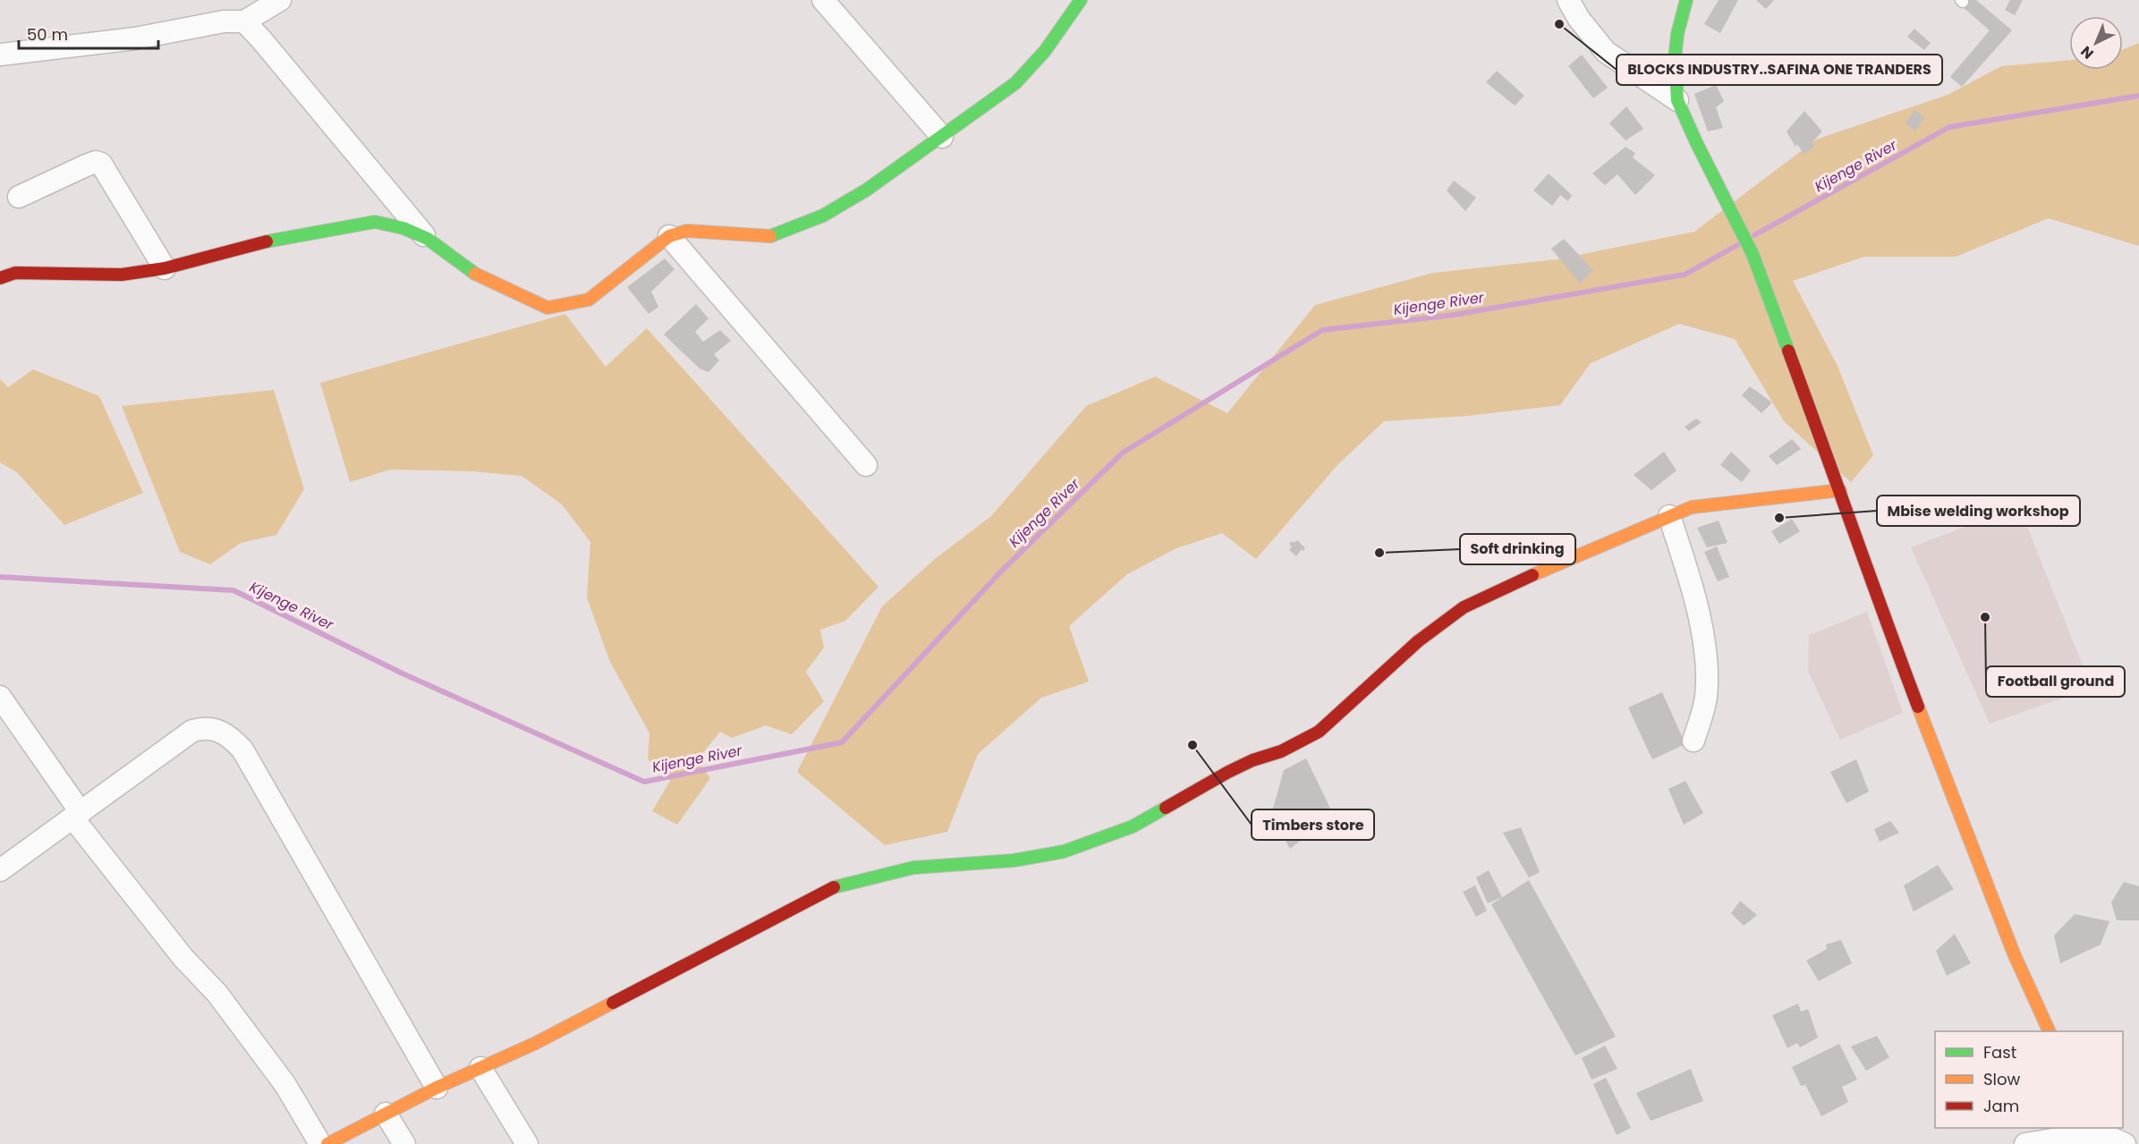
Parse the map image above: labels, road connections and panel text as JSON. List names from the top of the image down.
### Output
{
  "water": ["Kijenge River"],
  "places": [
    "BLOCKS INDUSTRY..SAFINA ONE TRANDERS",
    "Mbise welding workshop",
    "Soft drinking",
    "Football ground",
    "Timbers store"
  ],
  "legend": ["Fast", "Slow", "Jam"],
  "scale_bar": "50 m",
  "north": "bottom left"
}
